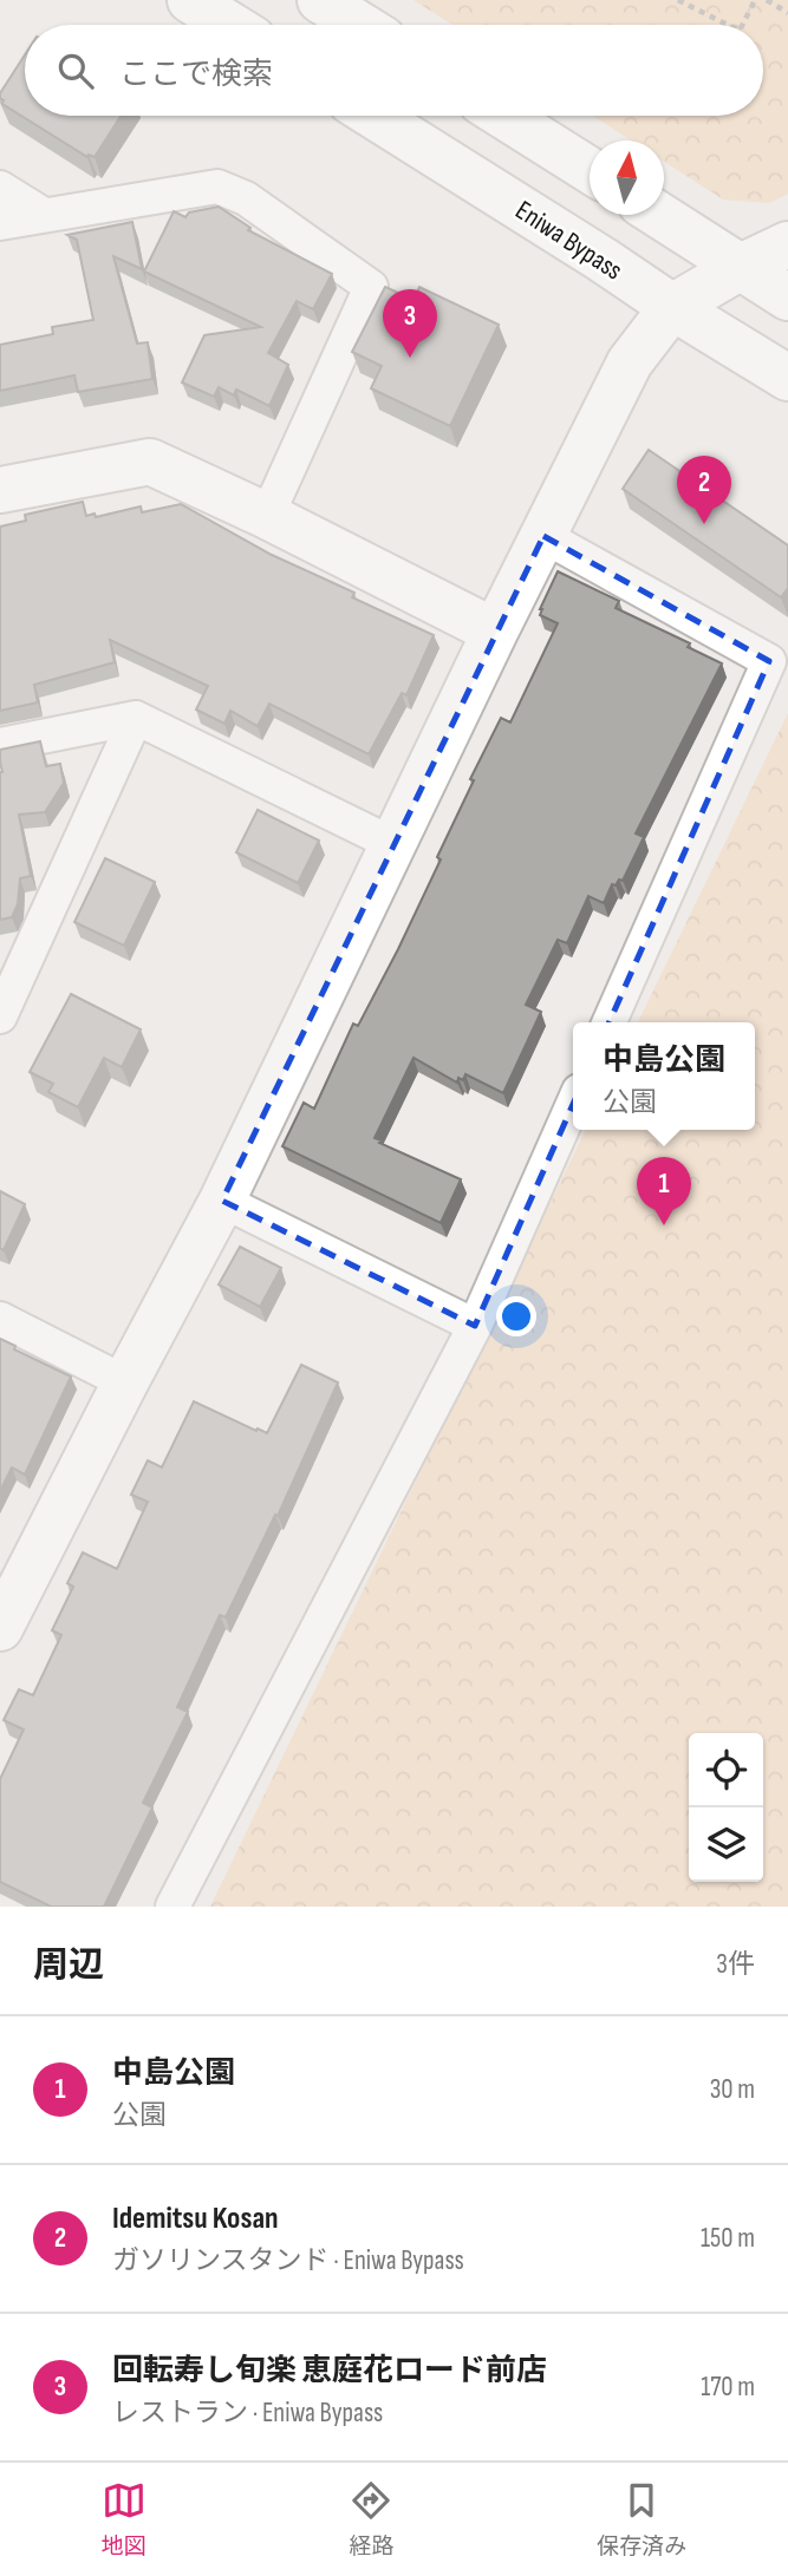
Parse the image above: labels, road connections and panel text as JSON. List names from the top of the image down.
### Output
{
  "streets": {
    "main road": ["Eniwa Bypass"]
  },
  "north": "top",
  "page": {
    "search": "ここで検索",
    "pins": ["3", "2", "1"],
    "popup": ["中島公園", "公園"],
    "heading": ["周辺", "3件"],
    "list": [
      {
        "mark": "1",
        "name": "中島公園",
        "note": "公園",
        "value": "30 m"
      },
      {
        "mark": "2",
        "name": "Idemitsu Kosan",
        "note": "ガソリンスタンド · Eniwa Bypass",
        "value": "150 m"
      },
      {
        "mark": "3",
        "name": "回転寿し旬楽 恵庭花ロード前店",
        "note": "レストラン · Eniwa Bypass",
        "value": "170 m"
      }
    ],
    "nav": ["地図", "経路", "保存済み"]
  }
}
